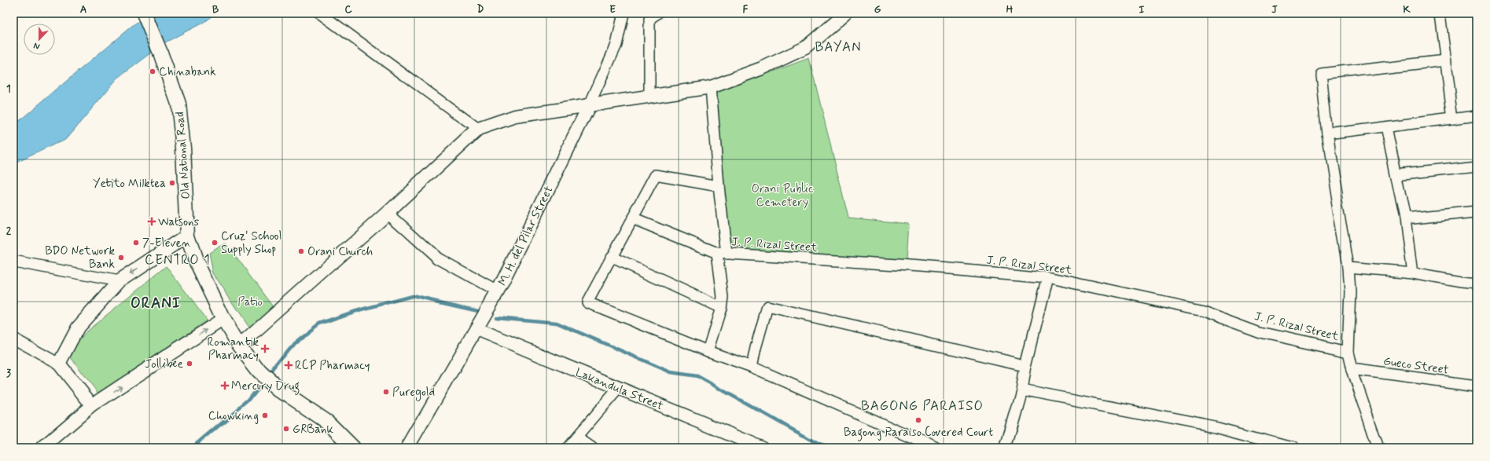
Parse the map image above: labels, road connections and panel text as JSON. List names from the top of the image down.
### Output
{
  "streets": {
    "main road": ["Old National Road"],
    "street": [
      "M. H. del Pilar Street",
      "J. P. Rizal Street",
      "Gueco Street",
      "Lakandula Street"
    ]
  },
  "crossings": [
    ["M. H. del Pilar Street", "Lakandula Street"]
  ],
  "districts": [
    "BAYAN",
    "CENTRO 1",
    "ORANI",
    "BAGONG PARAISO"
  ],
  "parks": ["Orani Public Cemetery", "Patio"],
  "places": {
    "other": [
      "Chinabank",
      "Yetito Milktea",
      "7-Eleven",
      "Cruz' School Supply Shop",
      "Orani Church",
      "BDO Network Bank",
      "Jollibee",
      "Puregold",
      "Chowking",
      "Bagong Paraiso Covered Court",
      "GRBank"
    ],
    "health": [
      "Watsons",
      "Romantik Pharmacy",
      "RCP Pharmacy",
      "Mercury Drug"
    ]
  },
  "north": "bottom",
  "grid": {
    "columns": [
      "A",
      "B",
      "C",
      "D",
      "E",
      "F",
      "G",
      "H",
      "I",
      "J",
      "K"
    ],
    "rows": ["1", "2", "3"]
  }
}
